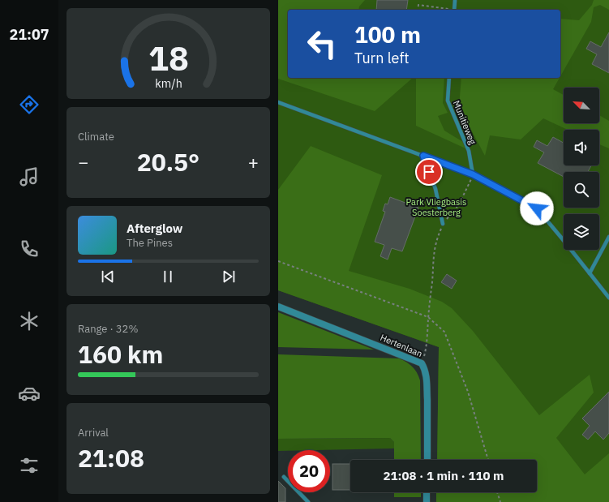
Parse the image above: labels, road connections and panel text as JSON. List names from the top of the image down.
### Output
{
  "streets": {
    "street": ["Hertenlaan"],
    "lane": ["Munitieweg"]
  },
  "parks": ["Park Vliegbasis Soesterberg"],
  "north": "top left",
  "page": {
    "tabs": "21:07",
    "turn": ["100 m", "Turn left"],
    "tile": [
      "Climate",
      ["Range · 32%", "160 km"],
      ["Arrival", "21:08"]
    ],
    "heat": ["−", "20.5°", "+"],
    "song": ["Afterglow", "The Pines"],
    "limit": "20",
    "trip": "21:08 · 1 min · 110 m",
    "gauge": ["18", "km/h"]
  }
}
